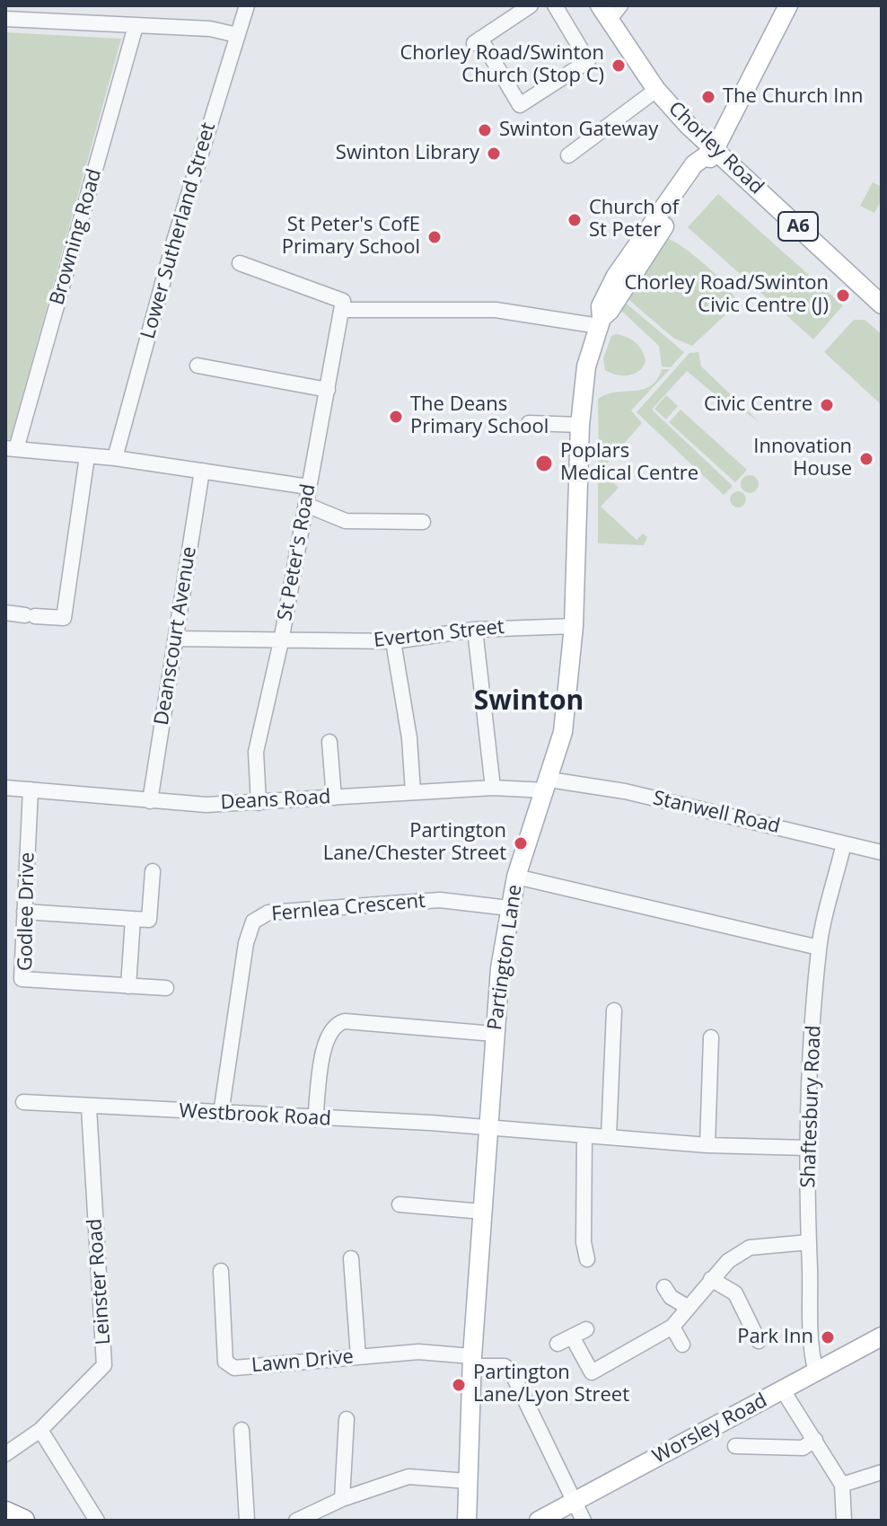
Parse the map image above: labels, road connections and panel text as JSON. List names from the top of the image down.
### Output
{
  "streets": {
    "main road": [
      "Chorley Road",
      "A6",
      "Partington Lane",
      "Worsley Road"
    ],
    "street": [
      "Lower Sutherland Street",
      "Browning Road",
      "St Peter's Road",
      "Everton Street",
      "Deanscourt Avenue",
      "Deans Road",
      "Stanwell Road",
      "Fernlea Crescent",
      "Godlee Drive",
      "Shaftesbury Road",
      "Westbrook Road",
      "Leinster Road",
      "Lawn Drive"
    ]
  },
  "crossings": [
    ["Chorley Road", "Partington Lane"],
    ["St Peter's Road", "Everton Street"],
    ["St Peter's Road", "Deans Road"],
    ["Everton Street", "Deanscourt Avenue"],
    ["Everton Street", "Partington Lane"],
    ["Deanscourt Avenue", "Deans Road"],
    ["Deans Road", "Stanwell Road"],
    ["Deans Road", "Godlee Drive"],
    ["Deans Road", "Partington Lane"],
    ["Stanwell Road", "Partington Lane"],
    ["Stanwell Road", "Shaftesbury Road"],
    ["Fernlea Crescent", "Partington Lane"],
    ["Fernlea Crescent", "Westbrook Road"],
    ["Partington Lane", "Westbrook Road"],
    ["Partington Lane", "Lawn Drive"],
    ["Shaftesbury Road", "Westbrook Road"],
    ["Shaftesbury Road", "Worsley Road"],
    ["Westbrook Road", "Leinster Road"],
    ["Lawn Drive", "Worsley Road"]
  ],
  "districts": ["Swinton"],
  "places": [
    "Chorley Road/Swinton Church (Stop C)",
    "The Church Inn",
    "Swinton Gateway",
    "Swinton Library",
    "Church of St Peter",
    "St Peter's CofE Primary School",
    "Chorley Road/Swinton Civic Centre (J)",
    "Civic Centre",
    "The Deans Primary School",
    "Innovation House",
    "Poplars Medical Centre",
    "Partington Lane/Chester Street",
    "Park Inn",
    "Partington Lane/Lyon Street"
  ]
}
